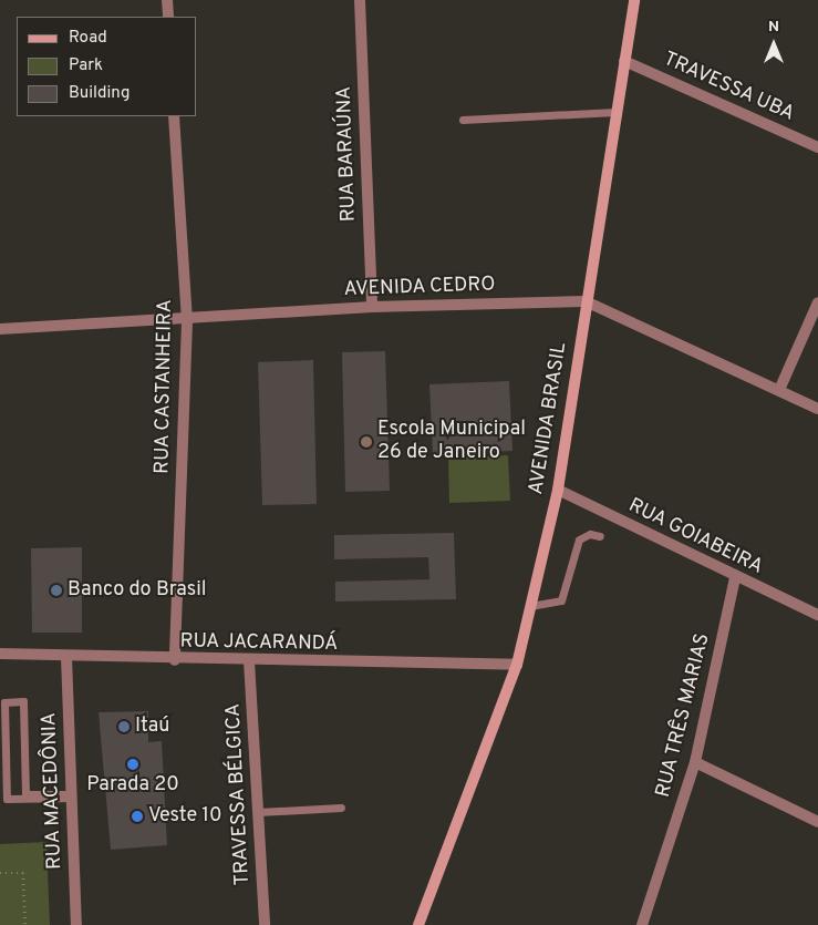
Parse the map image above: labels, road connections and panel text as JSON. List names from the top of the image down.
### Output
{
  "streets": {
    "main road": ["AVENIDA BRASIL"],
    "street": [
      "TRAVESSA UBA",
      "RUA BARAÚNA",
      "AVENIDA CEDRO",
      "RUA CASTANHEIRA",
      "RUA GOIABEIRA",
      "RUA JACARANDÁ",
      "RUA TRÊS MARIAS",
      "RUA MACEDÔNIA",
      "TRAVESSA BÉLGICA"
    ]
  },
  "crossings": [
    ["TRAVESSA UBA", "AVENIDA BRASIL"],
    ["RUA BARAÚNA", "AVENIDA CEDRO"],
    ["AVENIDA CEDRO", "RUA CASTANHEIRA"],
    ["AVENIDA CEDRO", "AVENIDA BRASIL"],
    ["RUA CASTANHEIRA", "RUA JACARANDÁ"],
    ["AVENIDA BRASIL", "RUA GOIABEIRA"],
    ["AVENIDA BRASIL", "RUA JACARANDÁ"],
    ["RUA GOIABEIRA", "RUA TRÊS MARIAS"],
    ["RUA JACARANDÁ", "RUA MACEDÔNIA"],
    ["RUA JACARANDÁ", "TRAVESSA BÉLGICA"]
  ],
  "places": [
    "Escola Municipal 26 de Janeiro",
    "Banco do Brasil",
    "Itaú",
    "Parada 20",
    "Veste 10"
  ],
  "legend": ["Road", "Park", "Building"],
  "north": "top"
}
